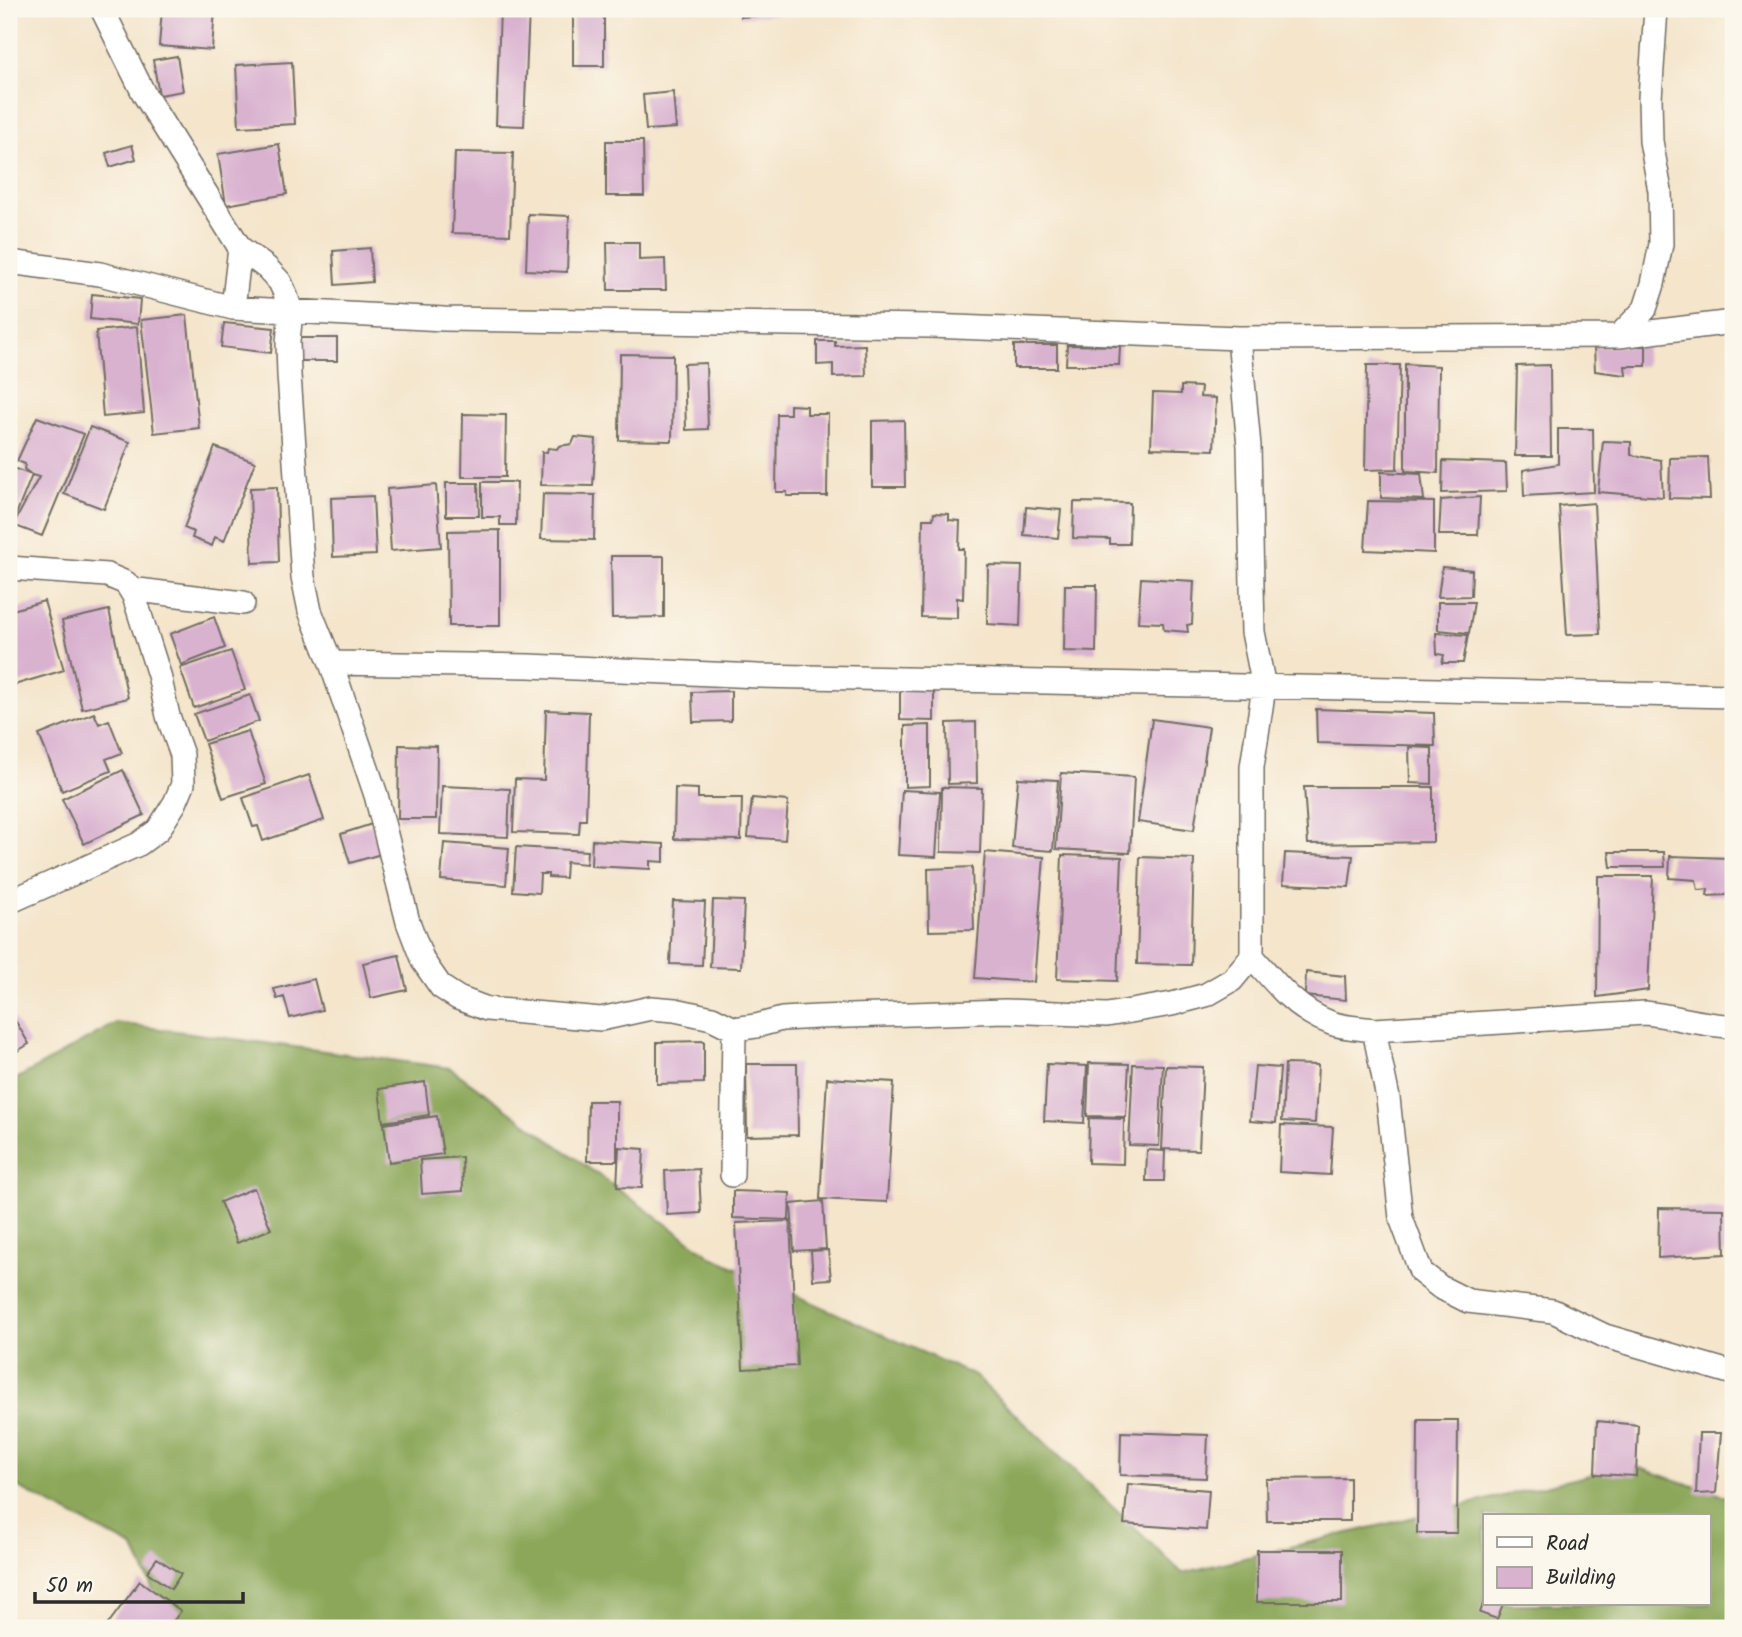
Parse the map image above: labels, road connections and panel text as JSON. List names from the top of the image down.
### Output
{
  "legend": ["Road", "Building"],
  "scale_bar": "50 m"
}
